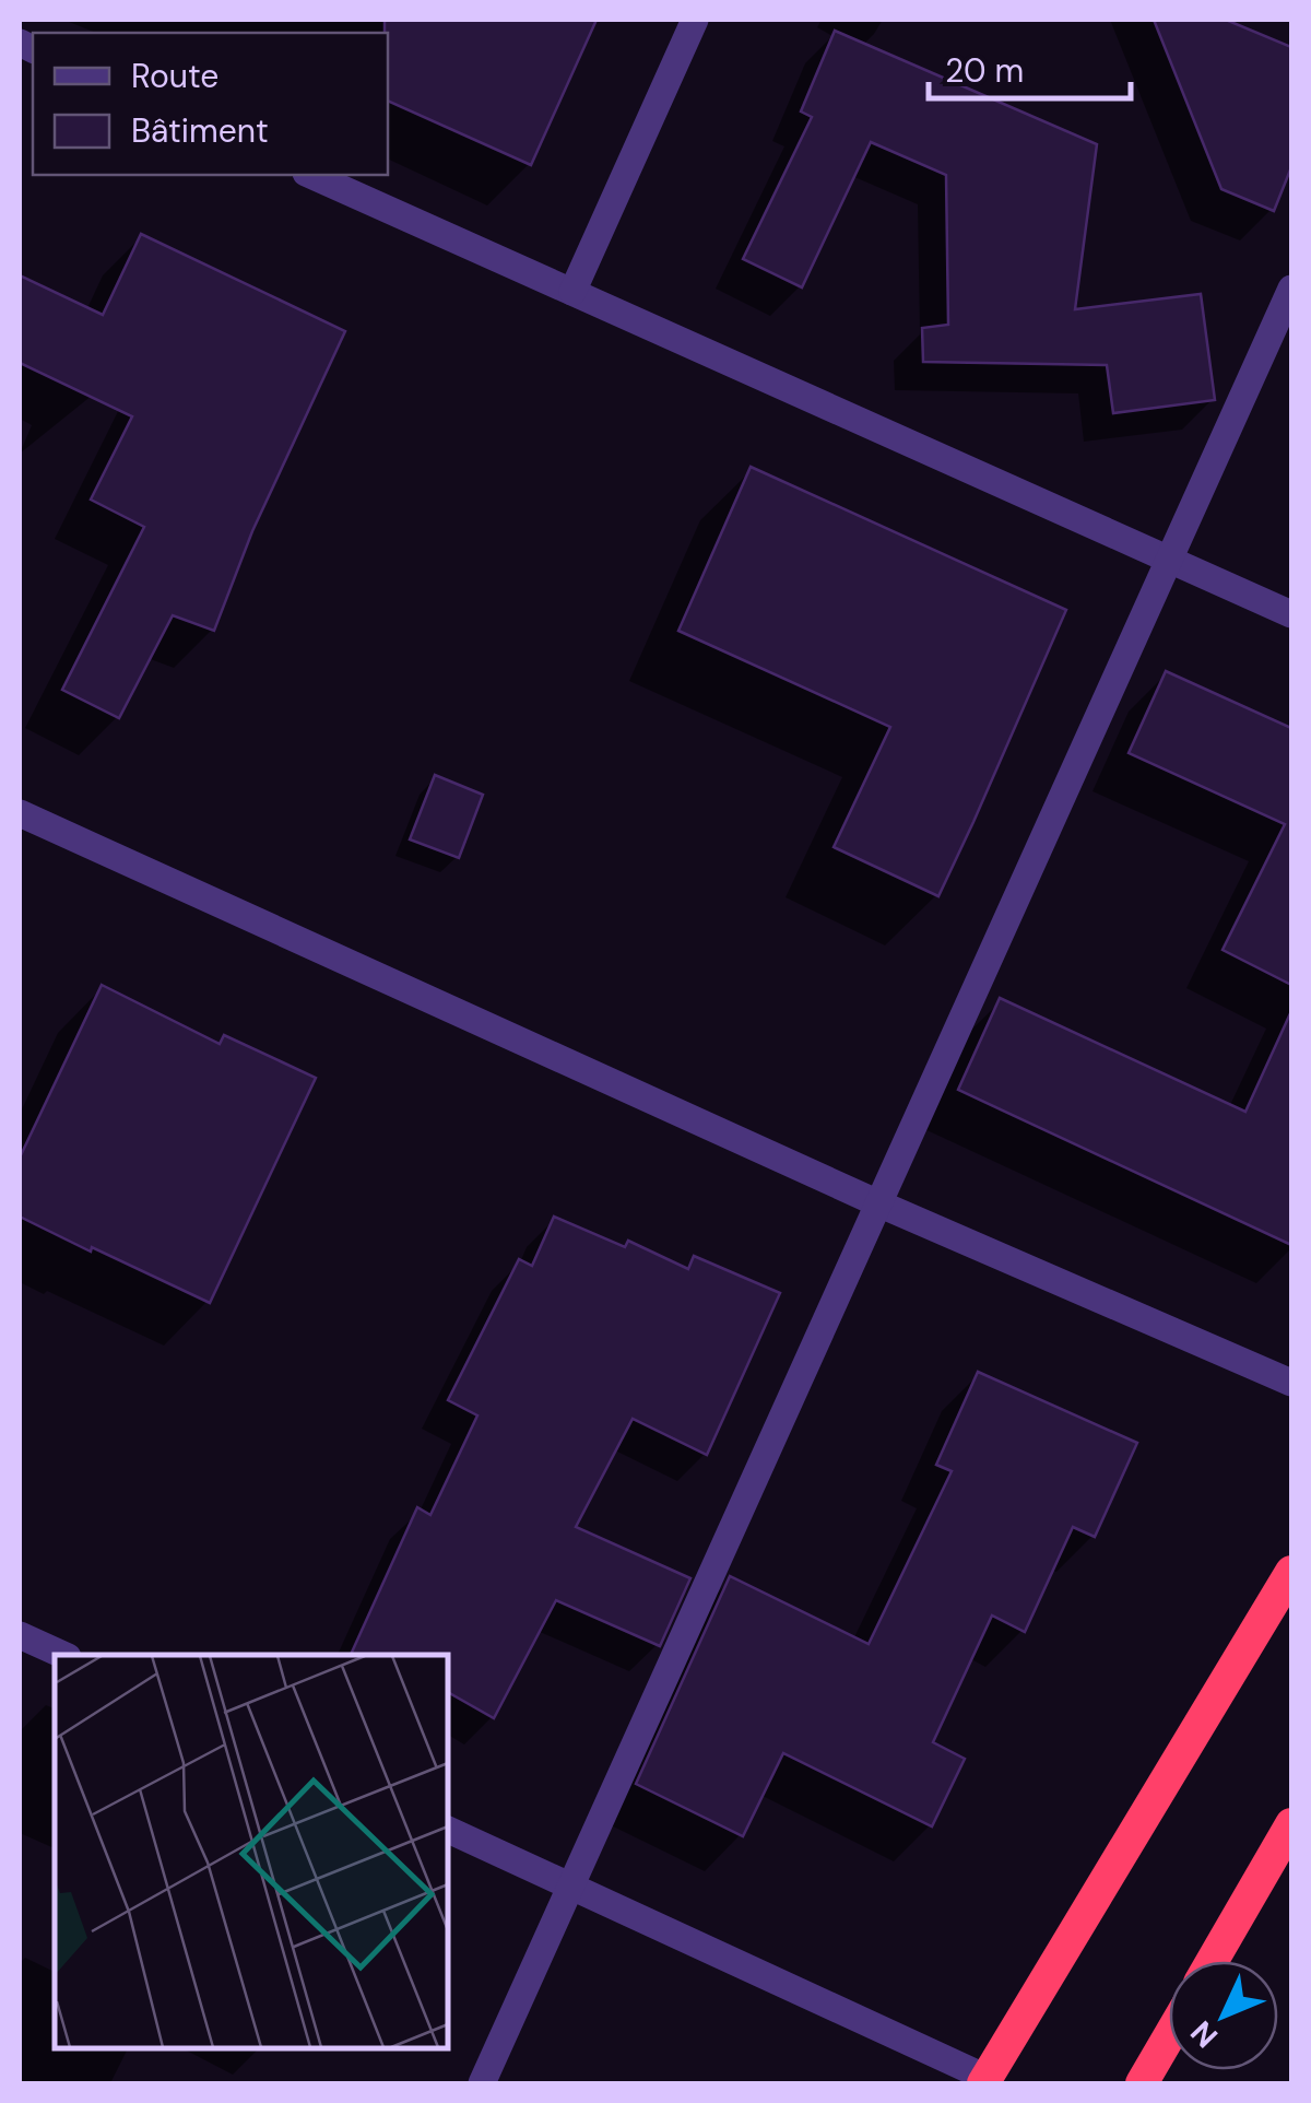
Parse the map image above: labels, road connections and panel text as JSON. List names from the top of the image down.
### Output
{
  "legend": ["Route", "Bâtiment"],
  "scale_bar": "20 m",
  "north": "bottom left"
}
